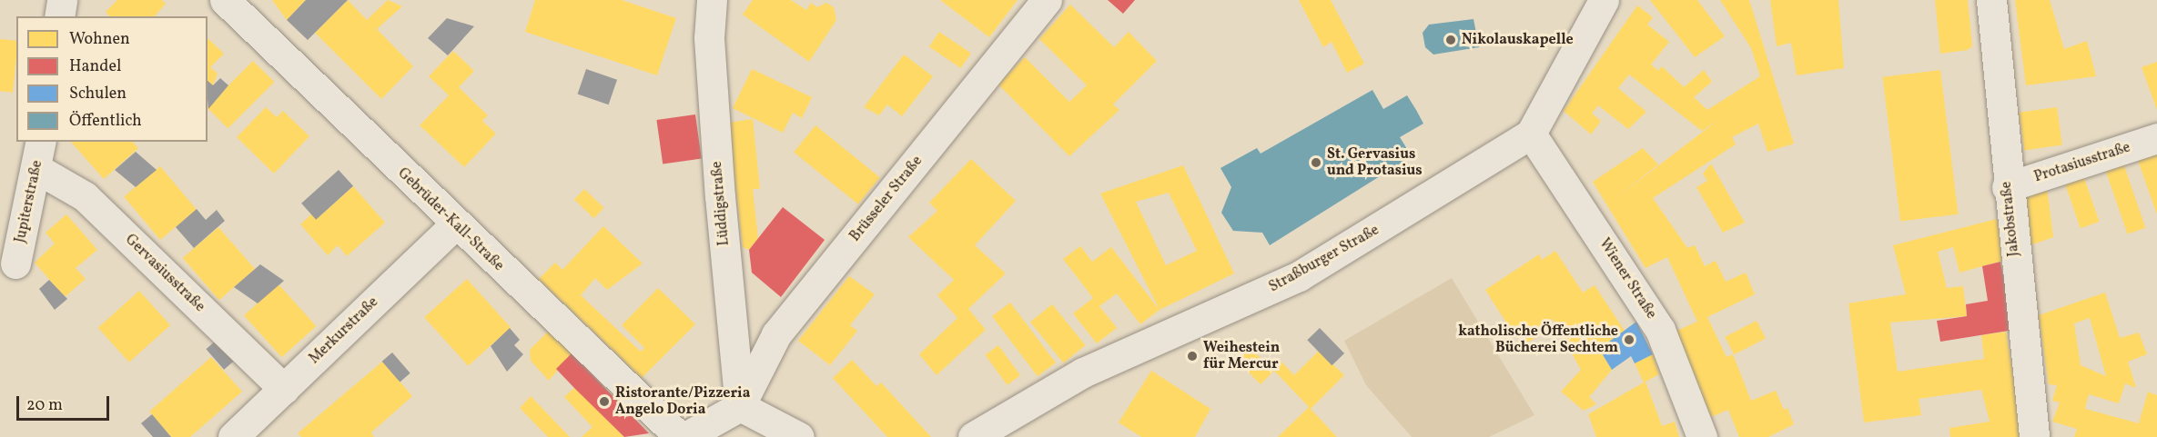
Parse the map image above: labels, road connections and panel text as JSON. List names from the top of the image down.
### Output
{
  "streets": {
    "street": [
      "Protasiusstraße",
      "Brüsseler Straße",
      "Jupiterstraße",
      "Lüddigstraße",
      "Jakobstraße",
      "Gebrüder-Kall-Straße",
      "Straßburger Straße",
      "Gervasiusstraße",
      "Wiener Straße",
      "Merkurstraße"
    ]
  },
  "crossings": [
    ["Protasiusstraße", "Jakobstraße"],
    ["Brüsseler Straße", "Lüddigstraße"],
    ["Jupiterstraße", "Gervasiusstraße"],
    ["Gebrüder-Kall-Straße", "Merkurstraße"],
    ["Straßburger Straße", "Wiener Straße"],
    ["Gervasiusstraße", "Merkurstraße"]
  ],
  "places": [
    "Nikolauskapelle",
    "St. Gervasius und Protasius",
    "katholische Öffentliche Bücherei Sechtem",
    "Weihestein für Mercur",
    "Ristorante/Pizzeria Angelo Doria"
  ],
  "legend": [
    "Wohnen",
    "Handel",
    "Schulen",
    "Öffentlich"
  ],
  "scale_bar": "20 m"
}
